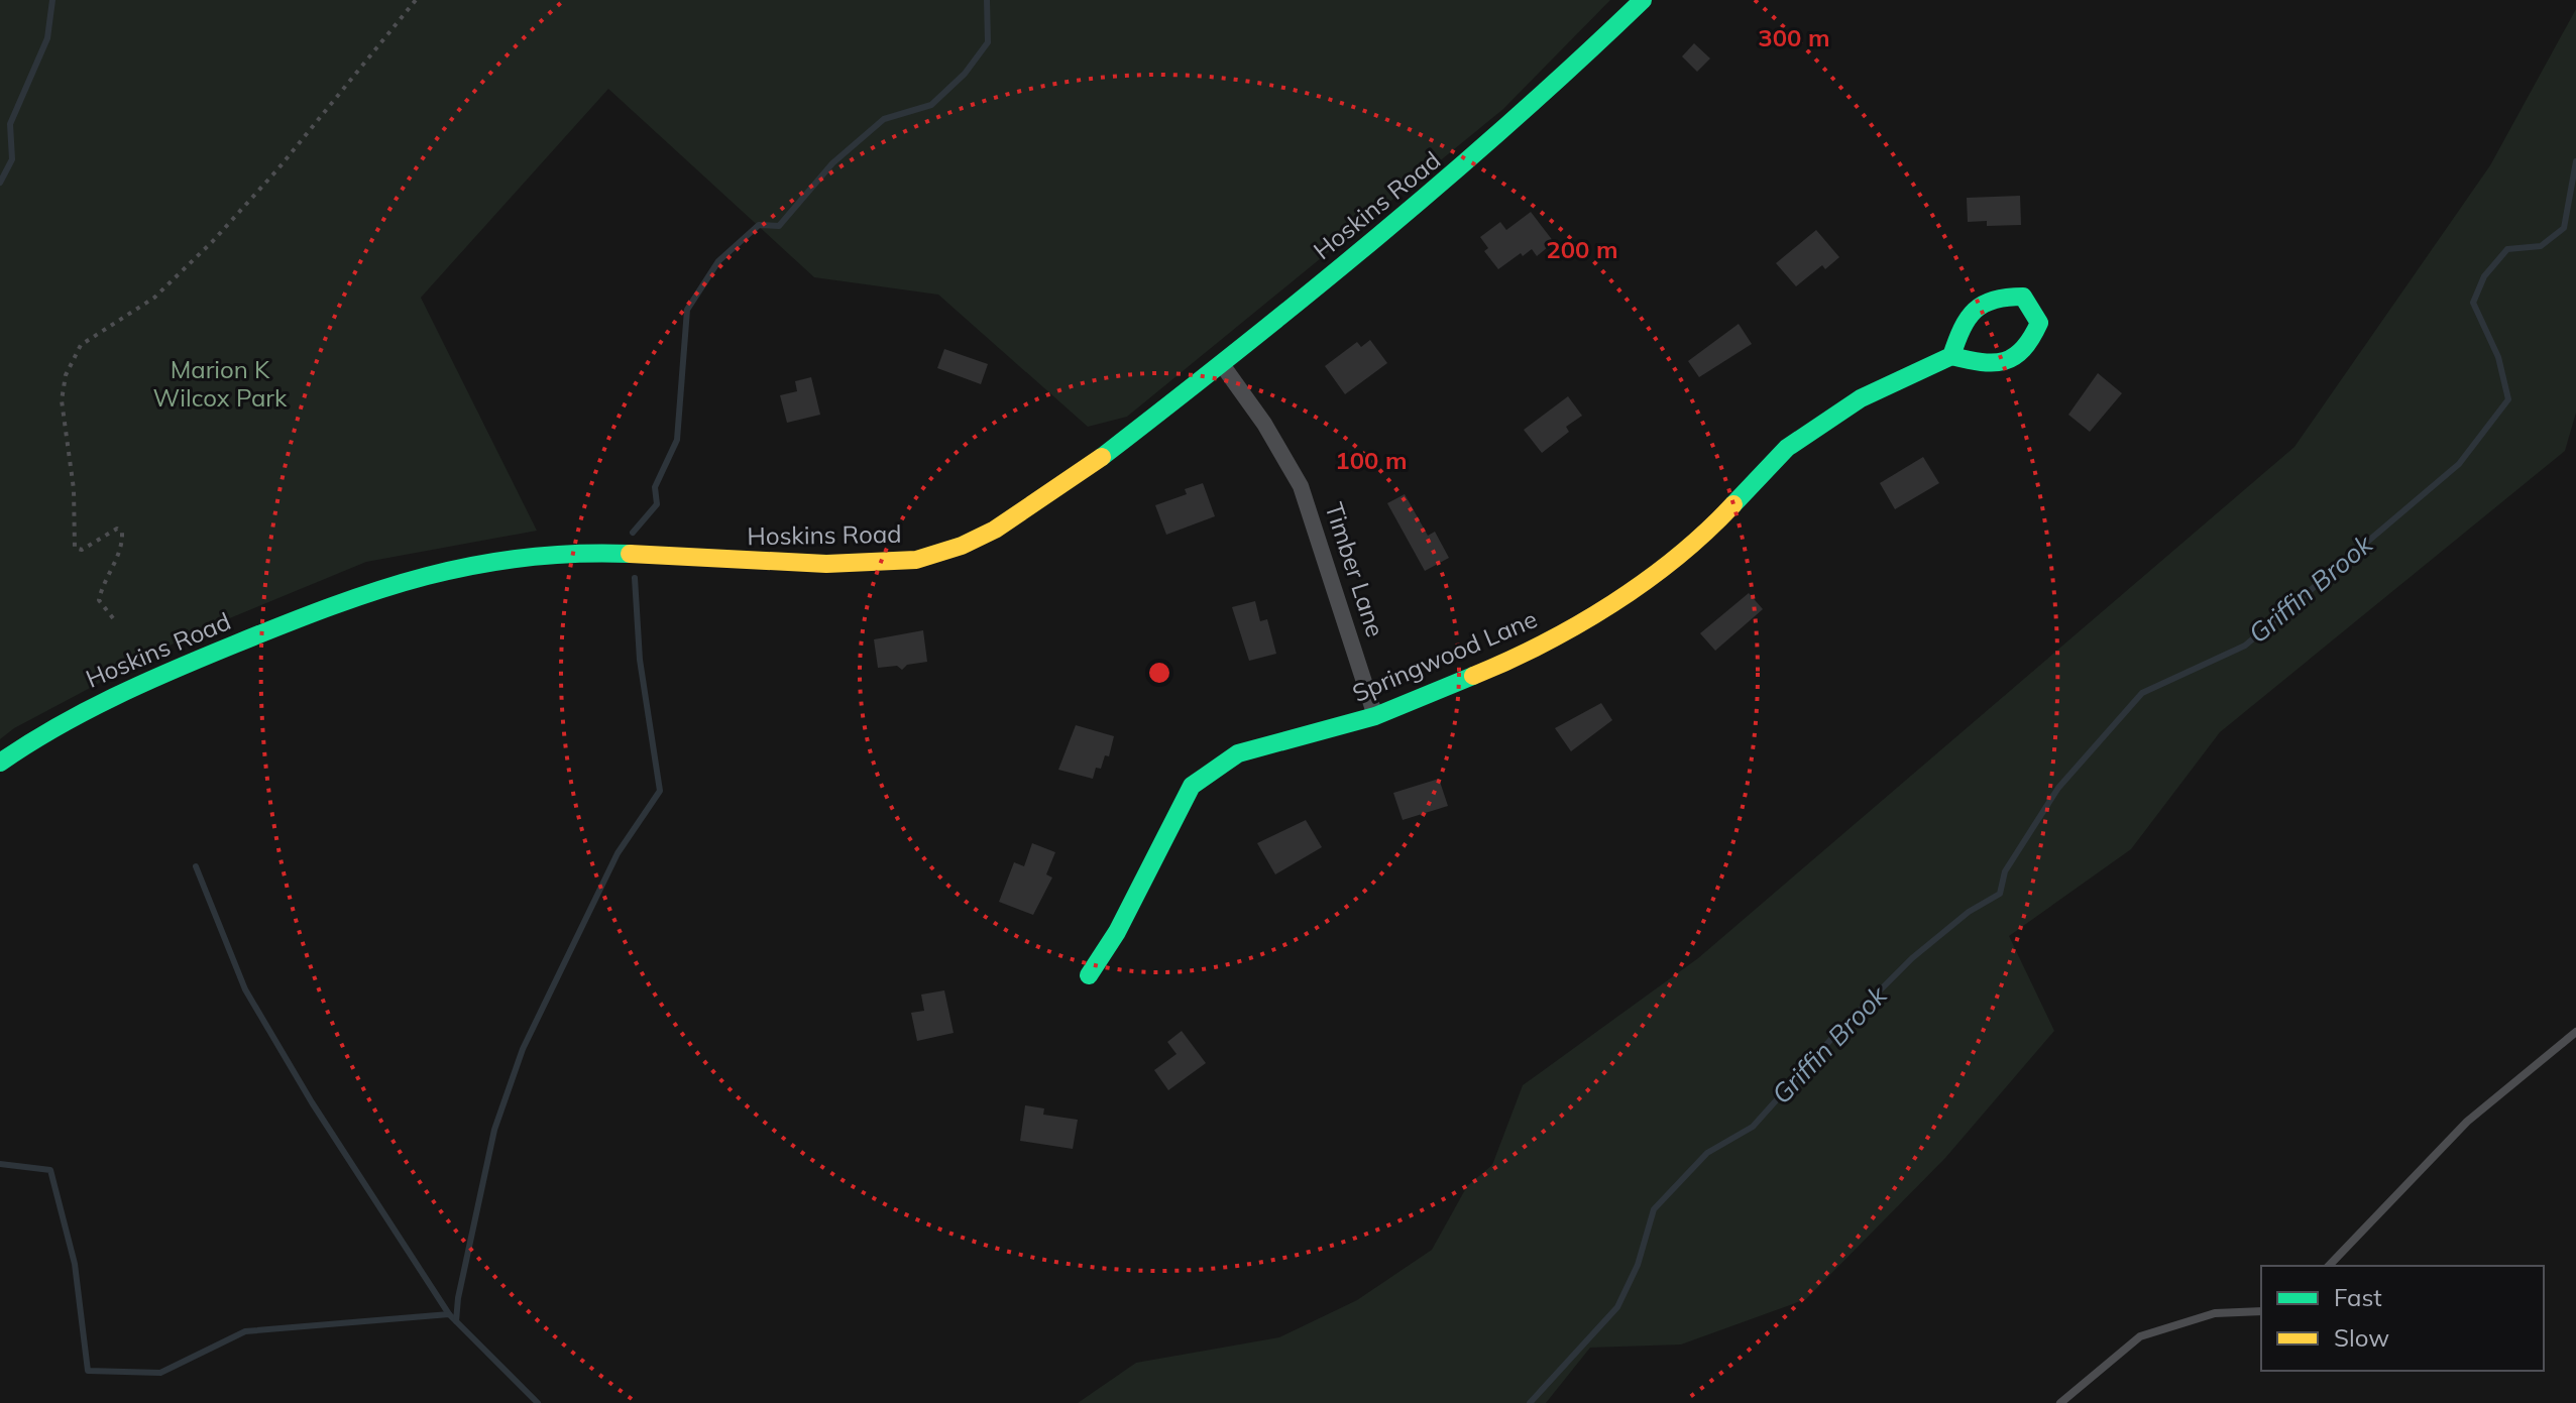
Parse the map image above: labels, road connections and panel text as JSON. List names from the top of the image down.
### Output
{
  "streets": {
    "street": ["Hoskins Road", "Timber Lane", "Springwood Lane"]
  },
  "crossings": [
    ["Hoskins Road", "Timber Lane"],
    ["Timber Lane", "Springwood Lane"]
  ],
  "water": ["Griffin Brook"],
  "parks": ["Marion K Wilcox Park"],
  "legend": ["Fast", "Slow"],
  "rings": ["300 m", "200 m", "100 m"]
}
